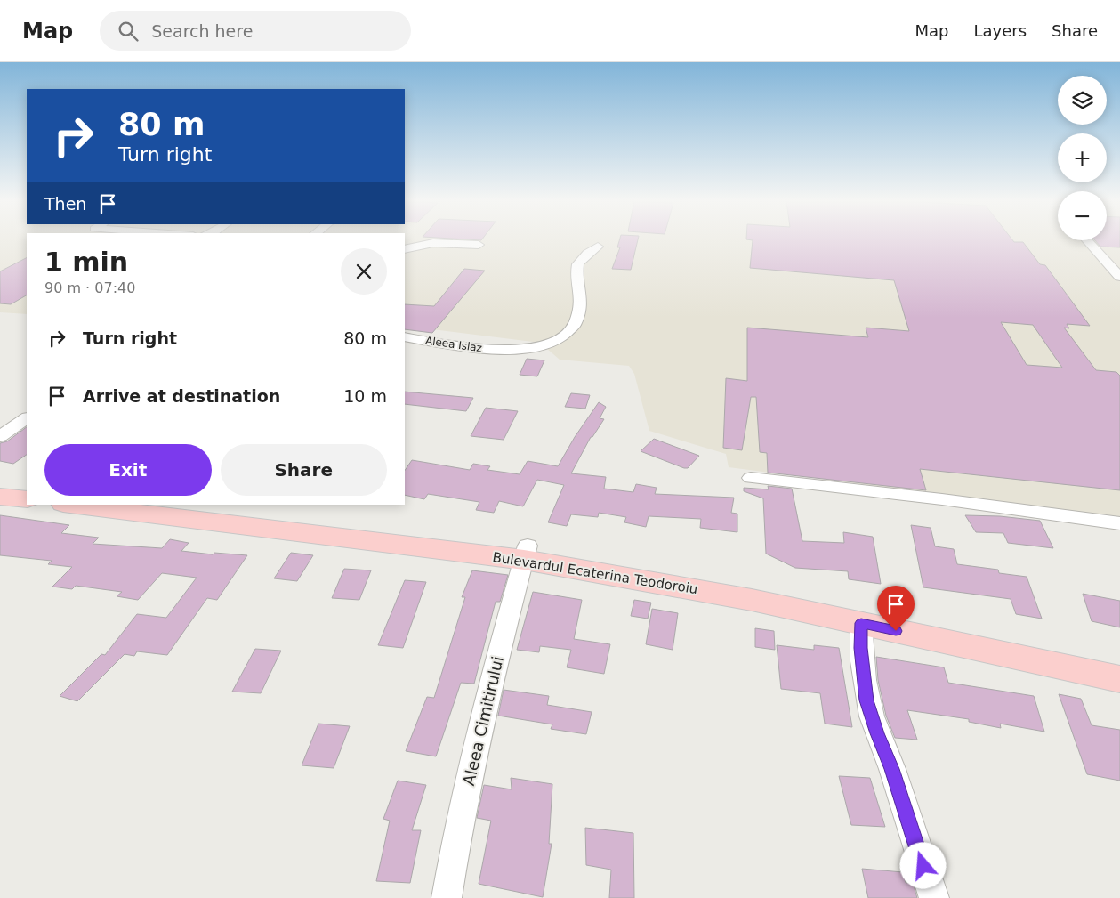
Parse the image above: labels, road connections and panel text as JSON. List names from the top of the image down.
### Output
{
  "streets": {
    "main road": ["Bulevardul Ecaterina Teodoroiu"],
    "street": ["Aleea Islaz", "Aleea Cimitirului"]
  },
  "crossings": [
    ["Bulevardul Ecaterina Teodoroiu", "Aleea Cimitirului"]
  ],
  "page": {
    "header": "Map",
    "search": "Search here",
    "nav": ["Map", "Layers", "Share"],
    "map_buttons": ["+", "−"],
    "turn": ["80 m", "Turn right"],
    "then": "Then",
    "heading": ["1 min", "90 m · 07:40"],
    "list": [
      {
        "name": "Turn right",
        "value": "80 m"
      },
      {
        "name": "Arrive at destination",
        "value": "10 m"
      }
    ],
    "buttons": ["Exit", "Share"]
  }
}
